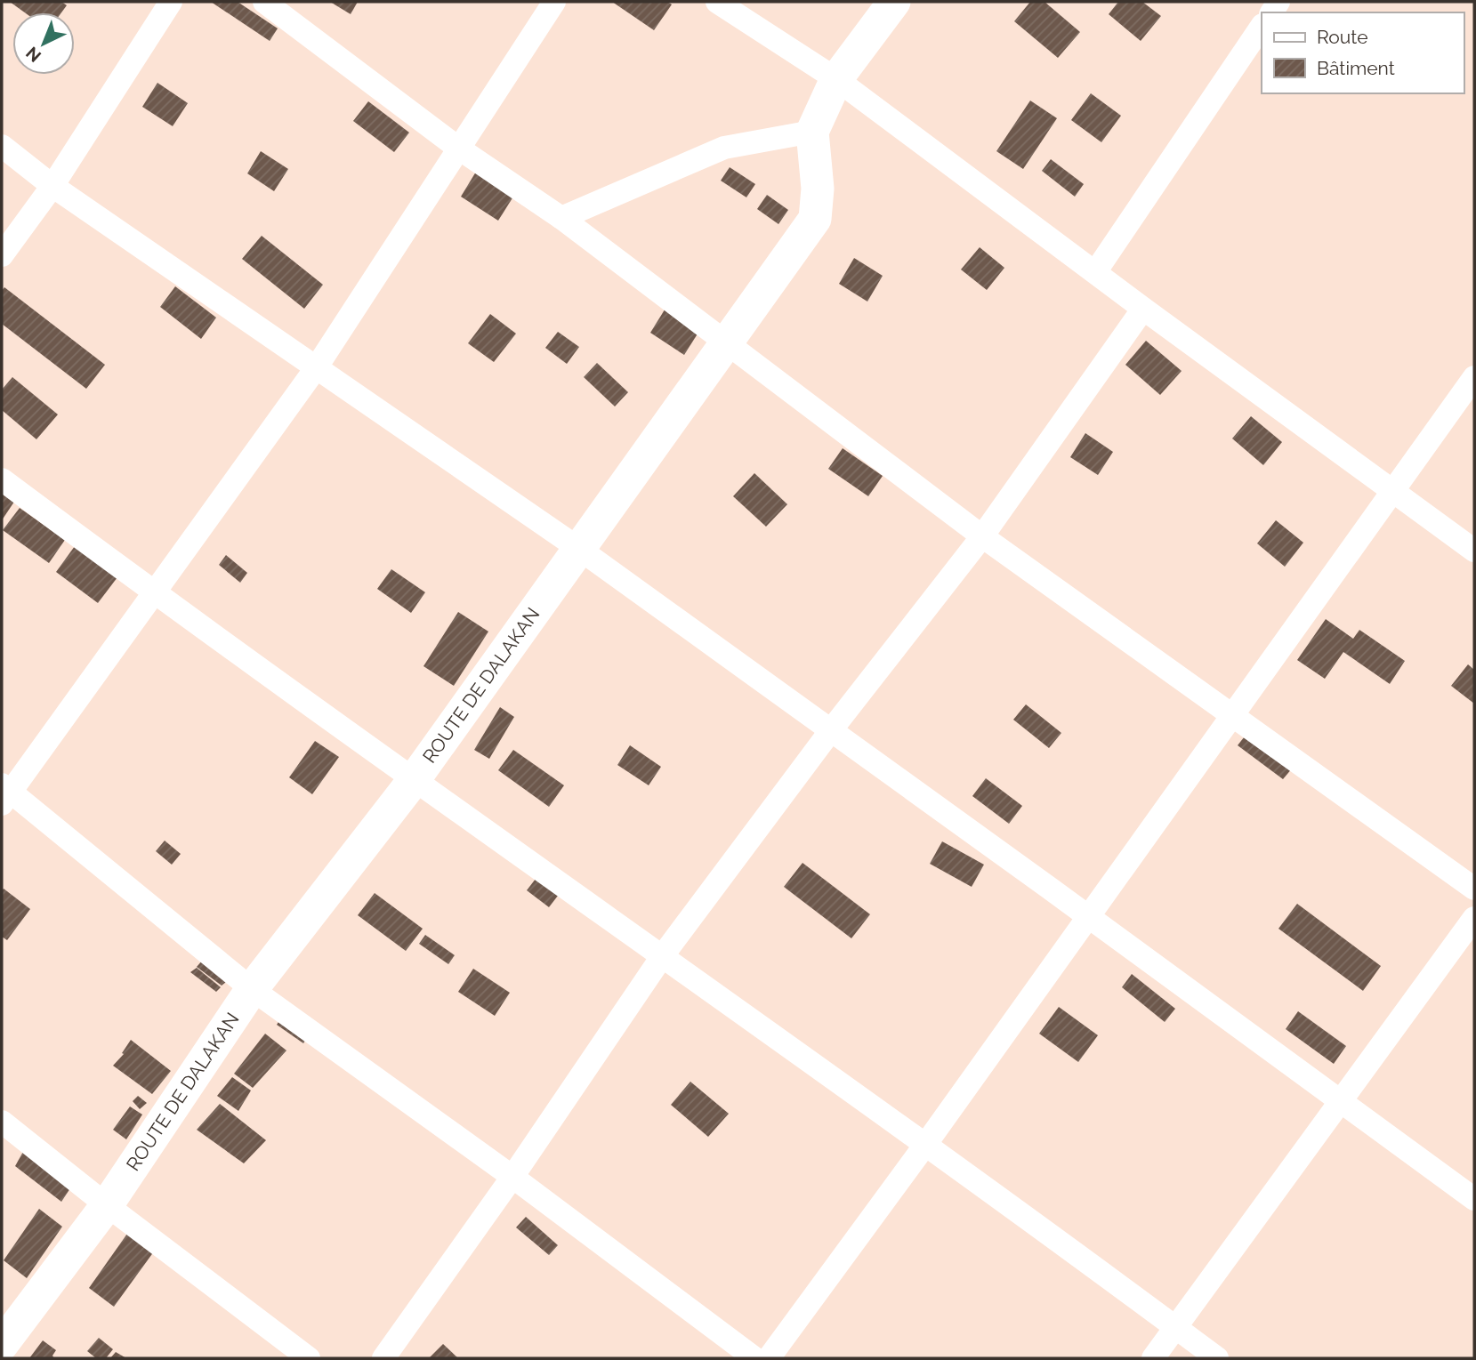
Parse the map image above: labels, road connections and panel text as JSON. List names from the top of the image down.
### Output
{
  "streets": {
    "street": ["ROUTE DE DALAKAN"]
  },
  "legend": ["Route", "Bâtiment"],
  "north": "bottom left"
}
